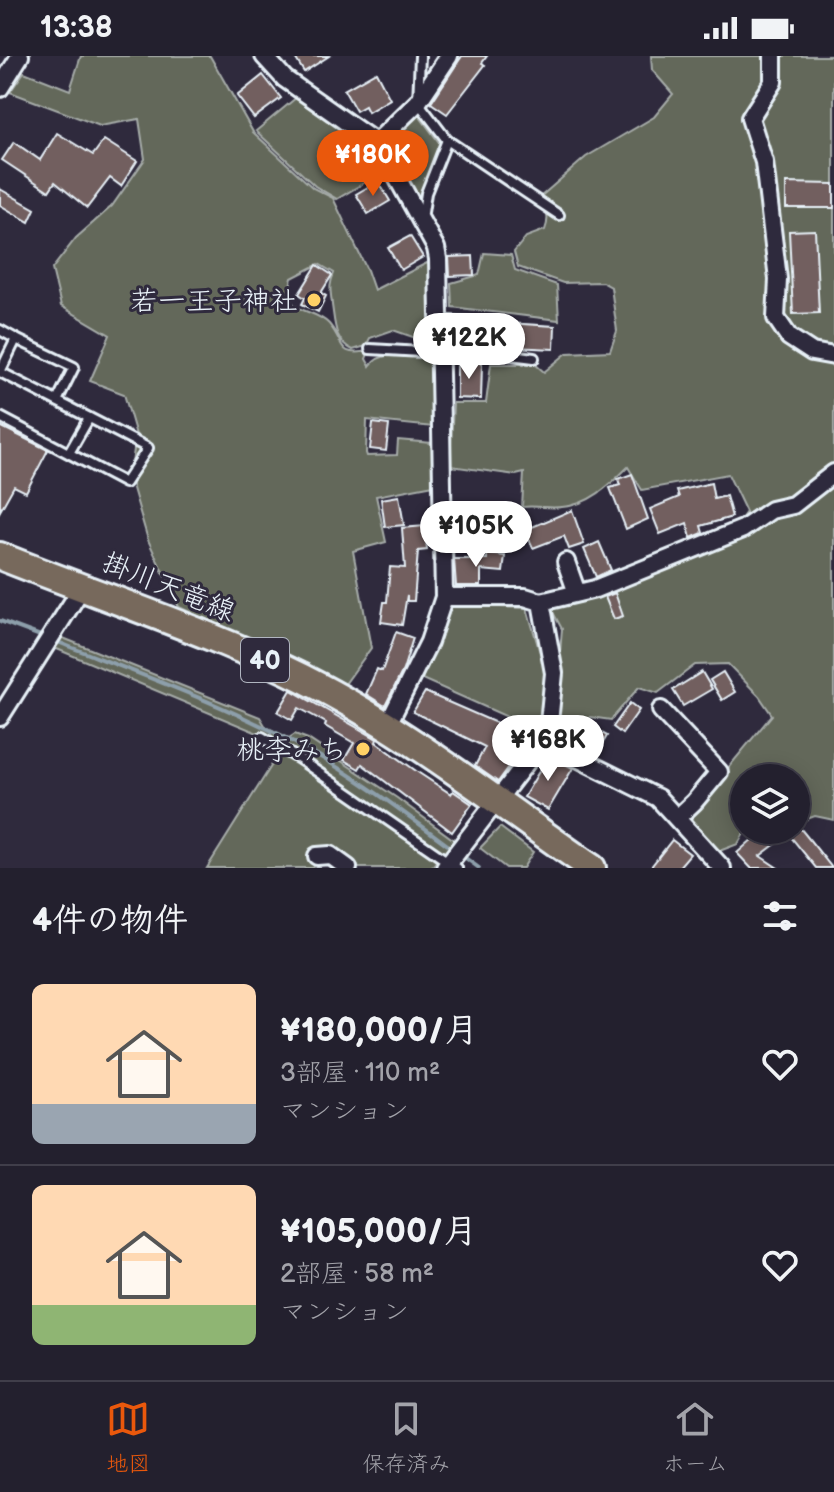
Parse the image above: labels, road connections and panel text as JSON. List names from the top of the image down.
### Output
{
  "streets": {
    "main road": ["掛川天竜線", "40"]
  },
  "places": ["若一王子神社", "桃李みち"],
  "page": {
    "status": "13:38",
    "price": [
      "¥180K",
      "¥122K",
      "¥105K",
      "¥168K"
    ],
    "heading": "4件の物件",
    "list": [
      {
        "name": "¥180,000/月",
        "note": "3部屋 · 110 m² · マンション"
      },
      {
        "name": "¥105,000/月",
        "note": "2部屋 · 58 m² · マンション"
      }
    ],
    "tabs": ["地図", "保存済み", "ホーム"]
  }
}
